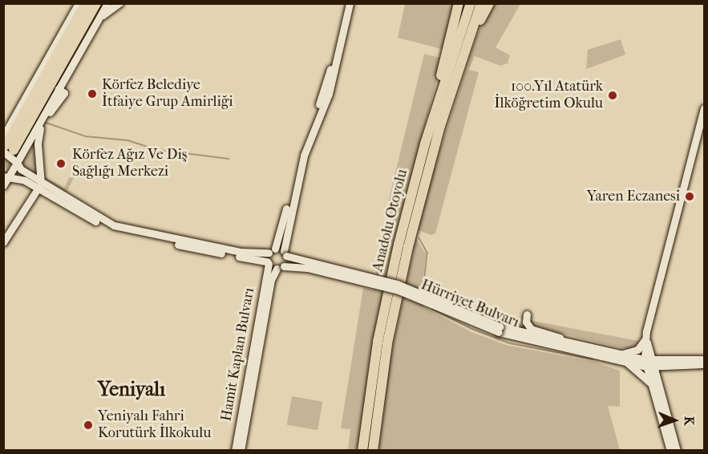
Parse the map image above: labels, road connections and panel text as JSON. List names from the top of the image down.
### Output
{
  "streets": {
    "highway": ["Anadolu Otoyolu"],
    "main road": ["Hürriyet Bulvarı", "Hamit Kaplan Bulvarı"]
  },
  "crossings": [
    ["Hürriyet Bulvarı", "Hamit Kaplan Bulvarı"]
  ],
  "districts": ["Yeniyalı"],
  "places": [
    "Körfez Belediye İtfaiye Grup Amirliği",
    "100.Yıl Atatürk İlköğretim Okulu",
    "Körfez Ağız Ve Diş Sağlığı Merkezi",
    "Yaren Eczanesi",
    "Yeniyalı Fahri Korutürk İlkokulu"
  ],
  "north": "right"
}
